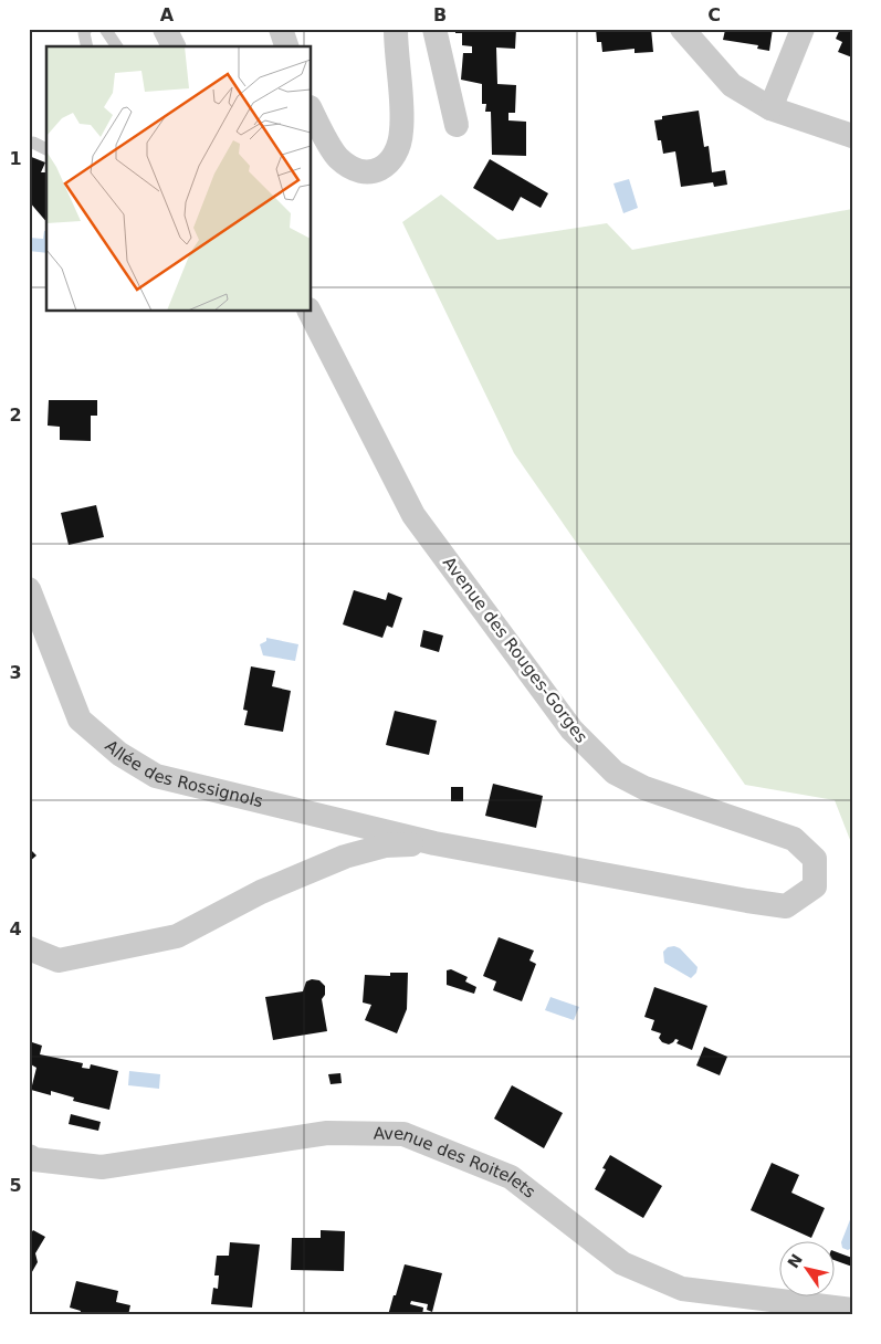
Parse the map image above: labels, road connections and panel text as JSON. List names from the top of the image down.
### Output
{
  "streets": {
    "street": ["Avenue des Rouges-Gorges", "Allée des Rossignols", "Avenue des Roitelets"]
  },
  "crossings": [
    ["Avenue des Rouges-Gorges", "Allée des Rossignols"]
  ],
  "north": "top left",
  "grid": {
    "columns": ["A", "B", "C"],
    "rows": [
      "1",
      "2",
      "3",
      "4",
      "5"
    ]
  }
}
